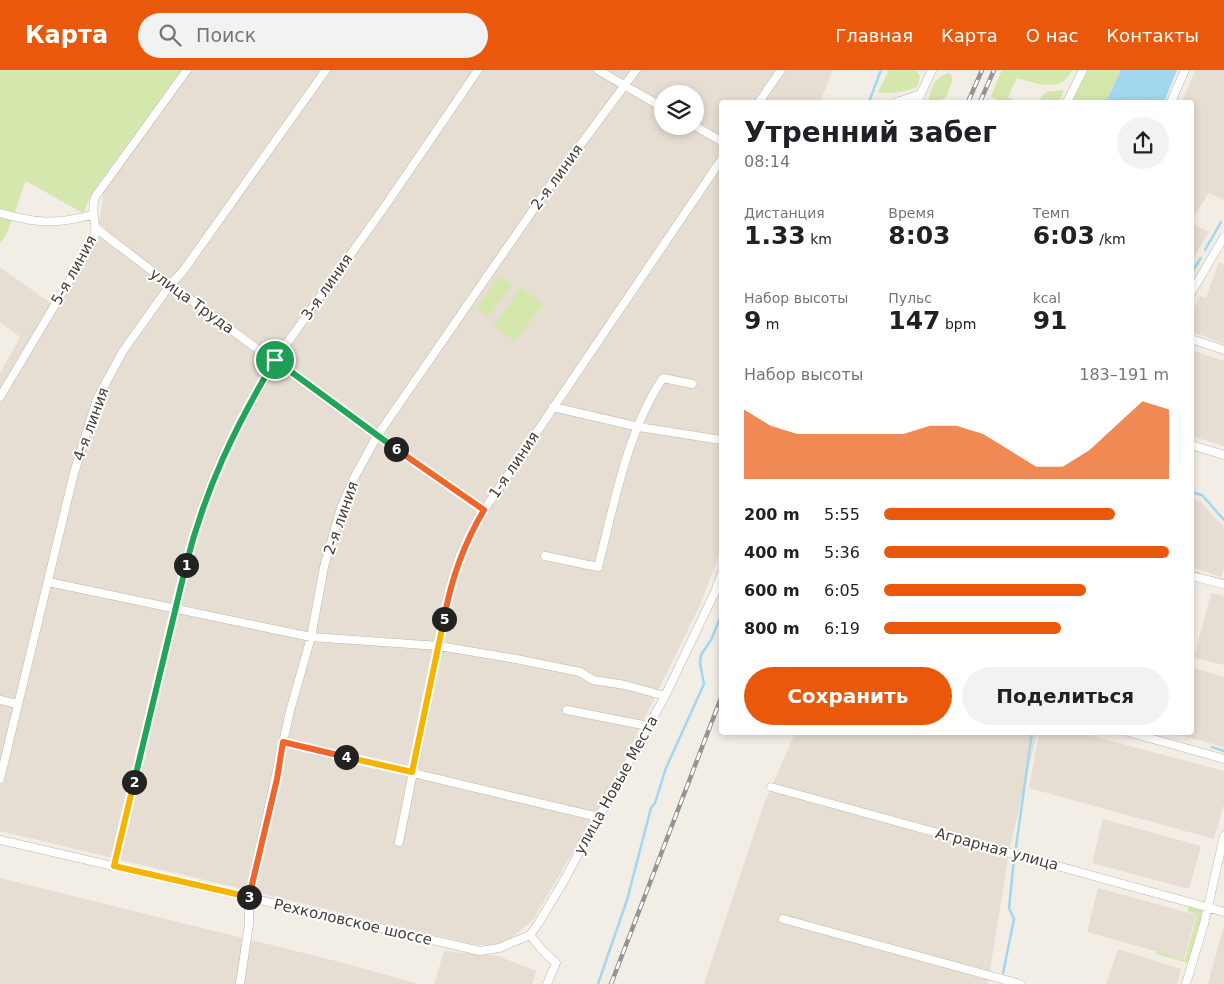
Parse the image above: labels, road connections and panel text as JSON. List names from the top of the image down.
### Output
{
  "streets": {
    "street": [
      "2-я линия",
      "5-я линия",
      "3-я линия",
      "улица Труда",
      "4-я линия",
      "1-я линия",
      "улица Новые Места",
      "Аграрная улица",
      "Рехколовское шоссе"
    ]
  },
  "crossings": [
    ["2-я линия", "улица Труда"],
    ["2-я линия", "Рехколовское шоссе"],
    ["5-я линия", "улица Труда"],
    ["3-я линия", "улица Труда"],
    ["3-я линия", "Рехколовское шоссе"],
    ["улица Труда", "4-я линия"],
    ["улица Труда", "1-я линия"],
    ["улица Новые Места", "Рехколовское шоссе"]
  ],
  "page": {
    "header": "Карта",
    "search": "Поиск",
    "nav": [
      "Главная",
      "Карта",
      "О нас",
      "Контакты"
    ],
    "heading": ["Утренний забег", "08:14"],
    "stats": [
      ["Дистанция", "1.33 km"],
      ["Время", "8:03"],
      ["Темп", "6:03 /km"],
      ["Набор высоты", "9 m"],
      ["Пульс", "147 bpm"],
      ["kcal", "91"]
    ],
    "chart": ["Набор высоты", "183–191 m"],
    "pins": [
      "6",
      "1",
      "5",
      "4",
      "2",
      "3"
    ],
    "list": [
      {
        "name": "200 m",
        "note": "5:55"
      },
      {
        "name": "400 m",
        "note": "5:36"
      },
      {
        "name": "600 m",
        "note": "6:05"
      },
      {
        "name": "800 m",
        "note": "6:19"
      }
    ],
    "buttons": ["Сохранить", "Поделиться"]
  }
}
